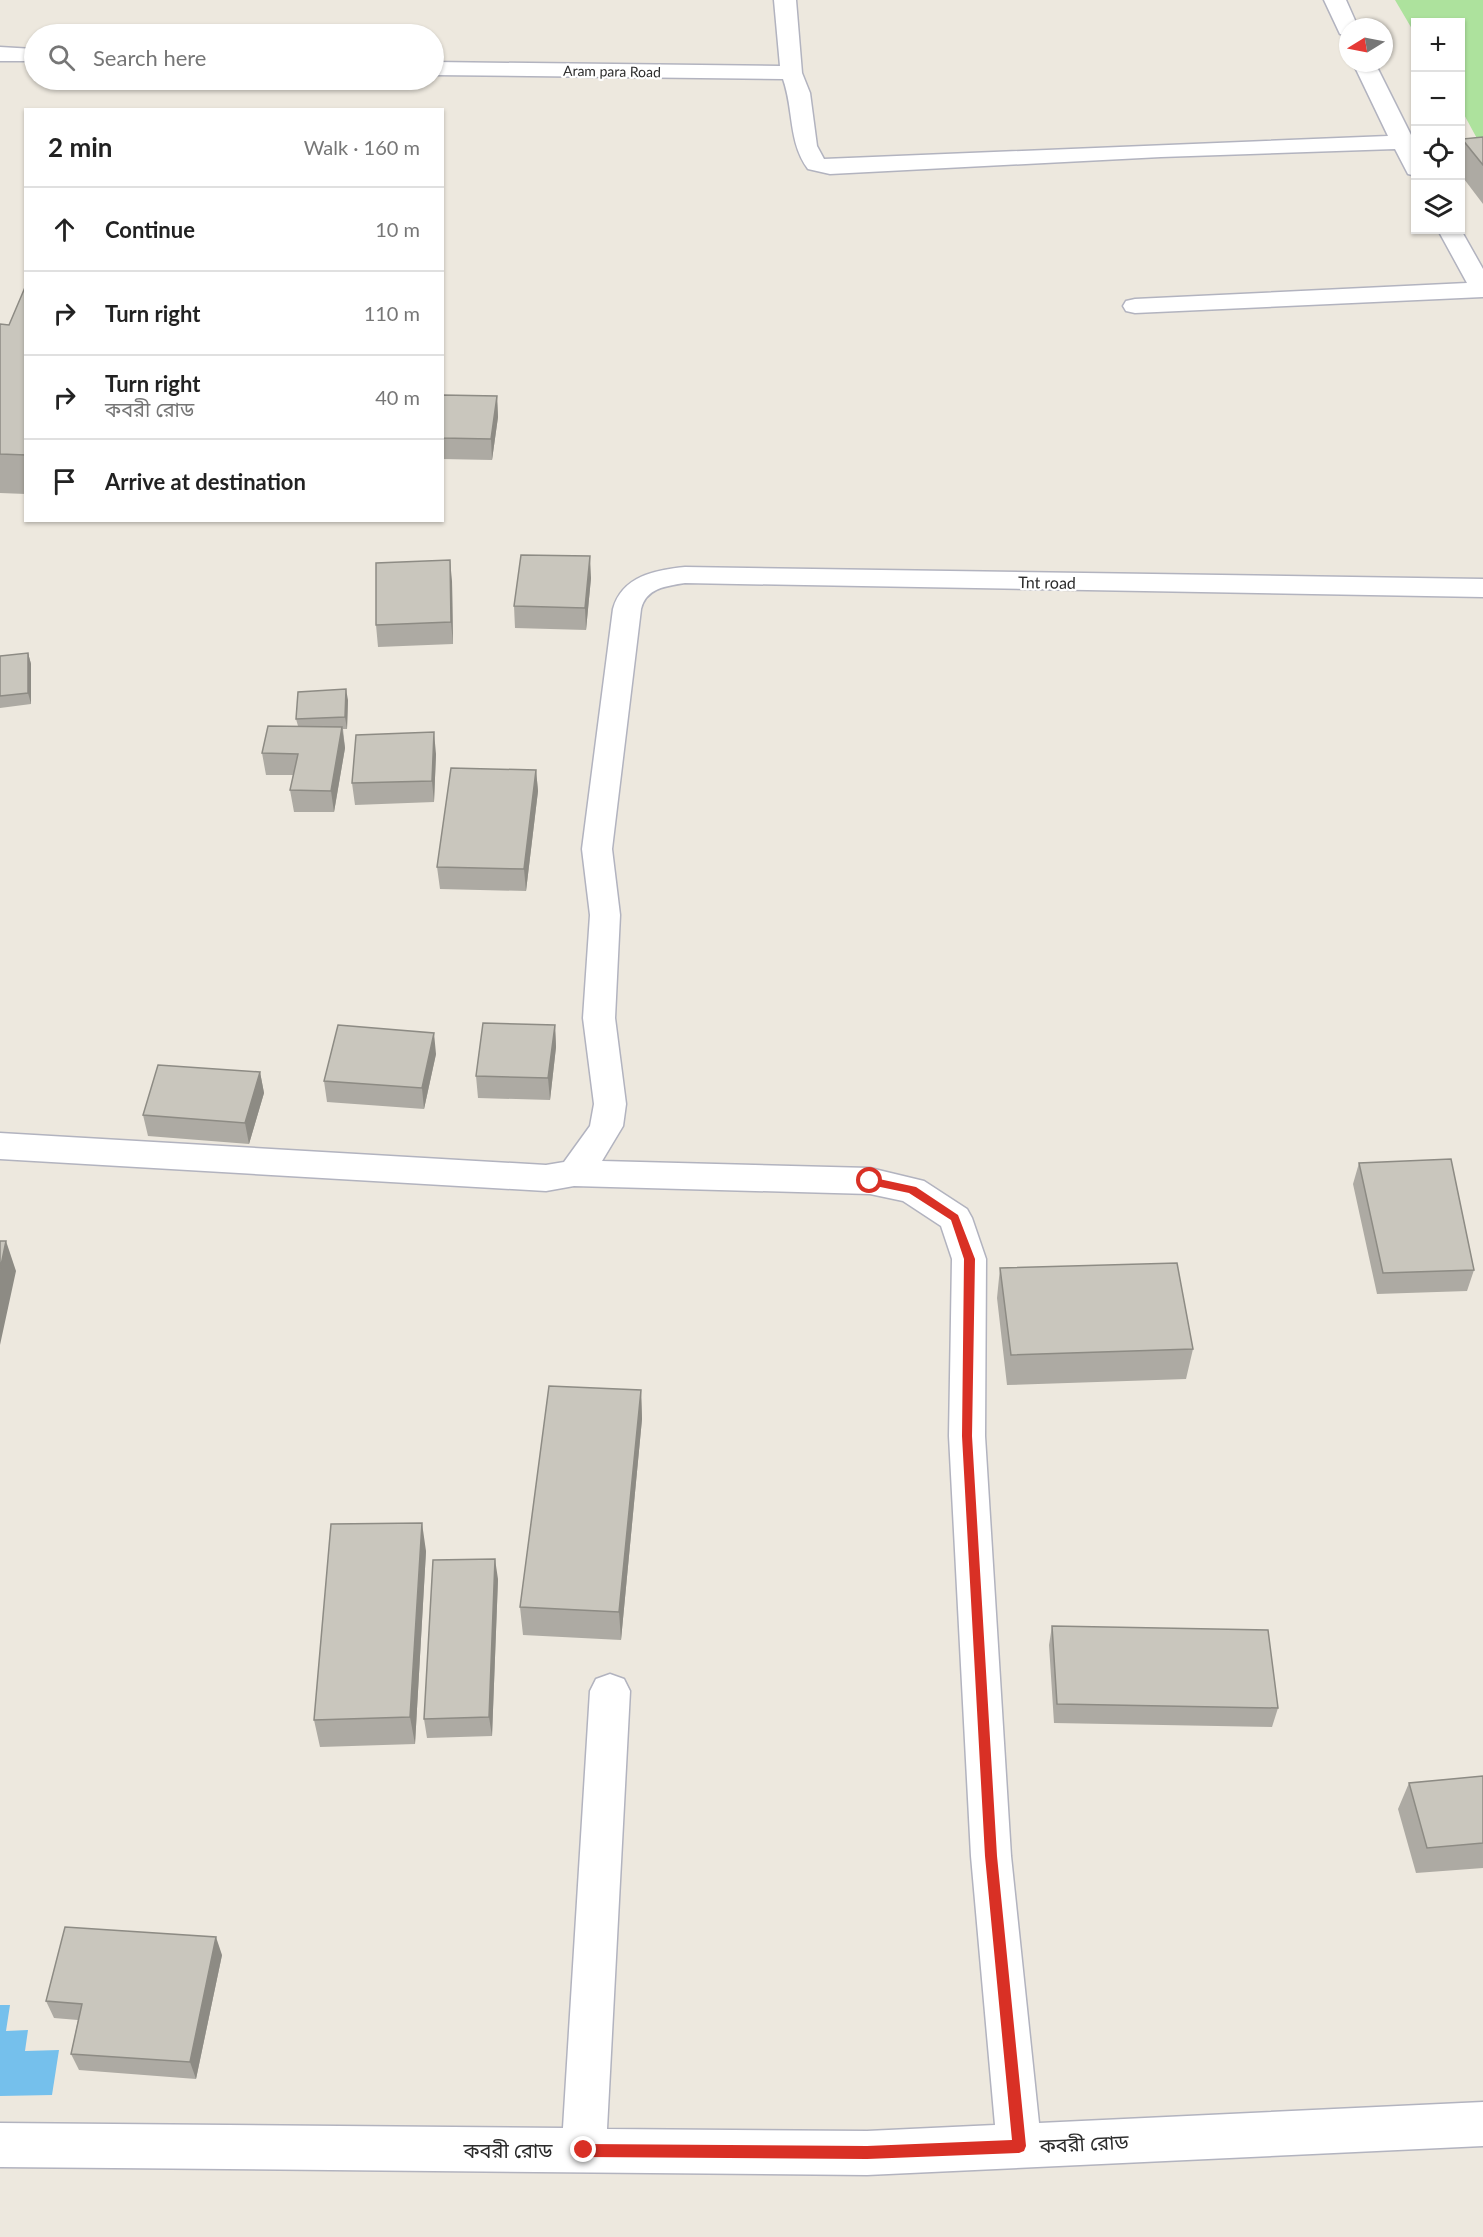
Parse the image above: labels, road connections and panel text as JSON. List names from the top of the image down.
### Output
{
  "streets": {
    "street": ["Aram para Road", "Tnt road", "কবরী রোড"]
  },
  "north": "left",
  "page": {
    "map_buttons": ["+", "−"],
    "search": "Search here",
    "heading": ["2 min", "Walk · 160 m"],
    "list": [
      ["Continue", "10 m"],
      ["Turn right", "110 m"],
      ["Turn right", "কবরী রোড", "40 m"],
      "Arrive at destination"
    ]
  }
}
